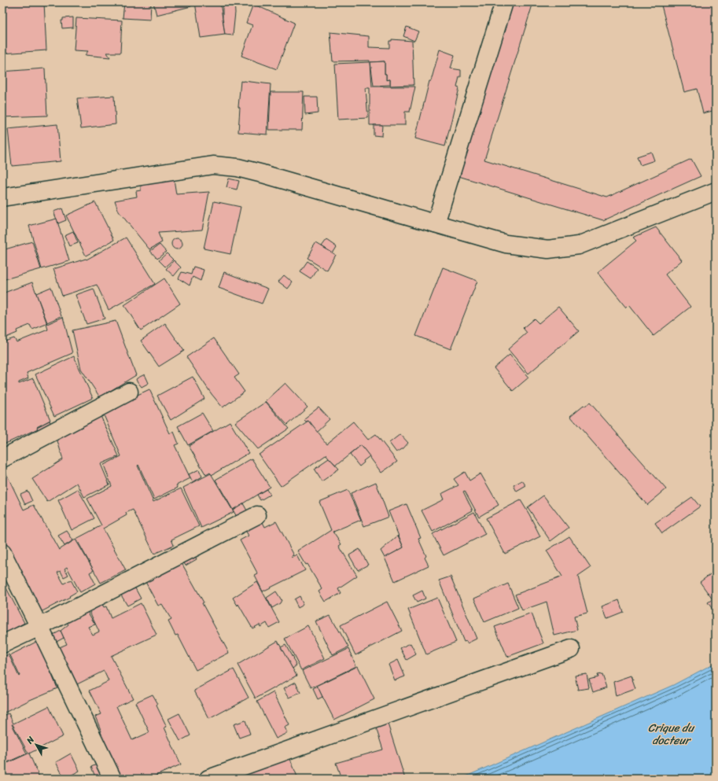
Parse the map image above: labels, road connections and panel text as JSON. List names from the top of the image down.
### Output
{
  "water": ["Crique du docteur"],
  "north": "top left"
}
